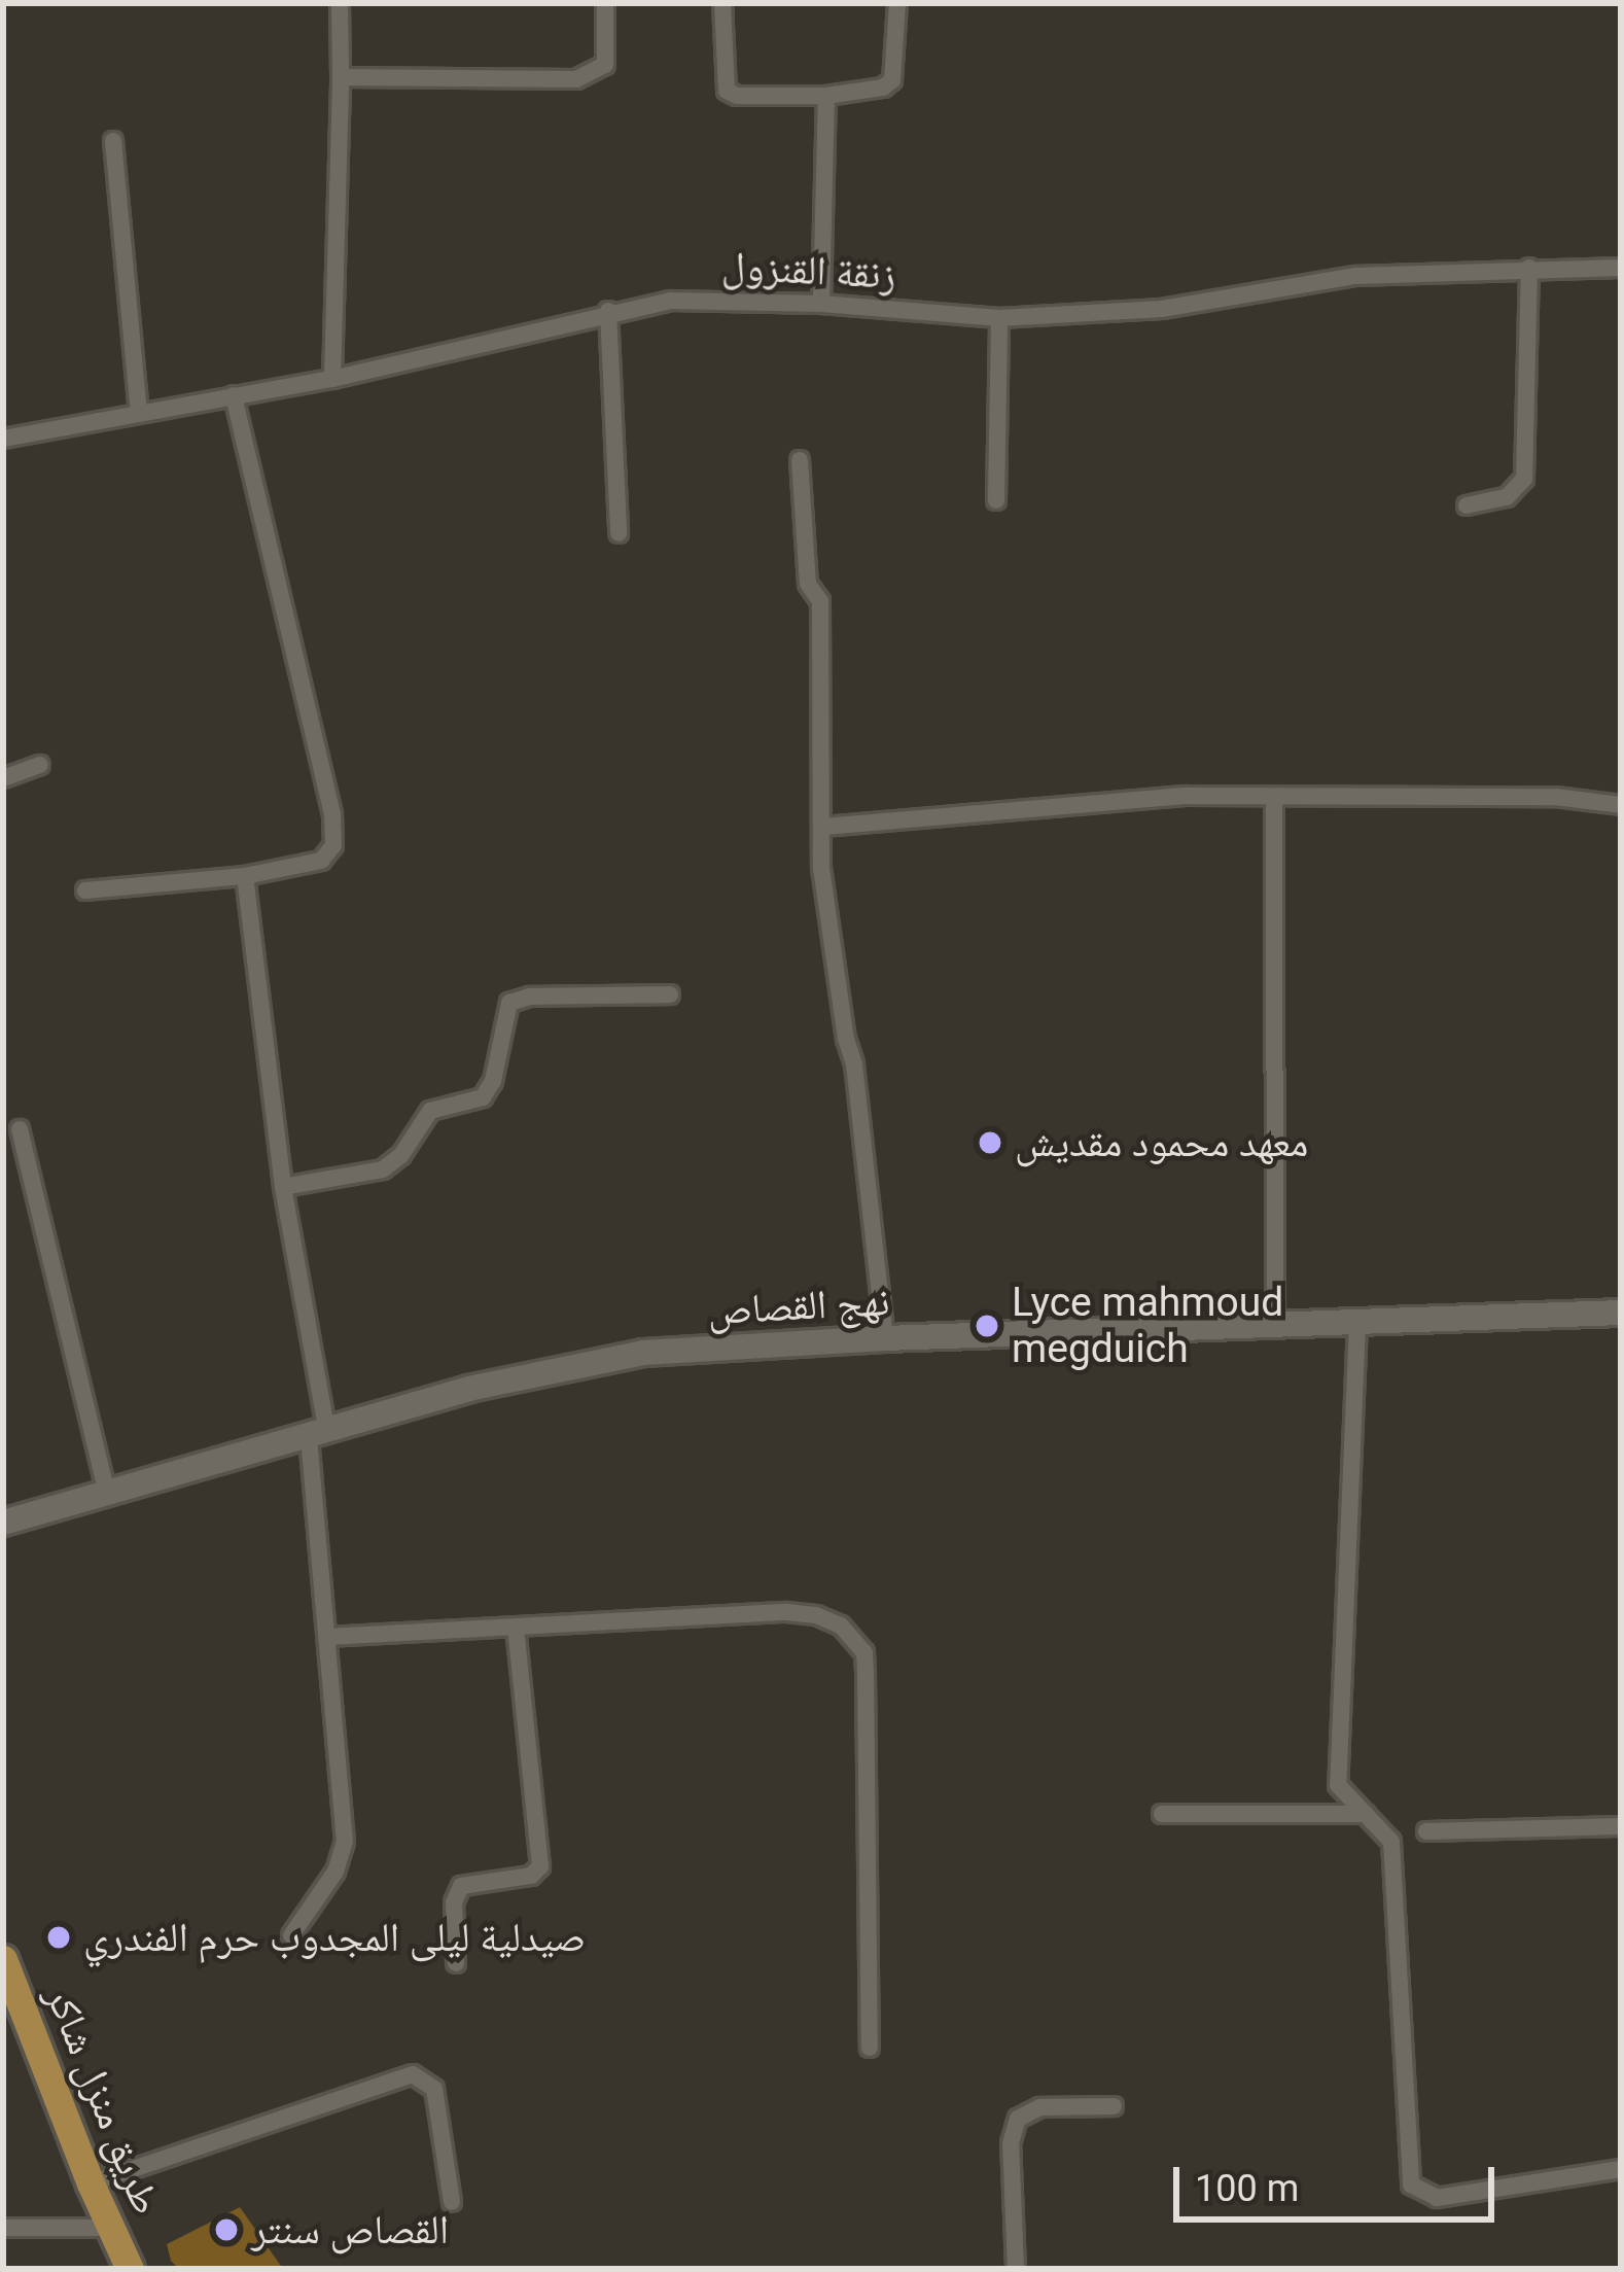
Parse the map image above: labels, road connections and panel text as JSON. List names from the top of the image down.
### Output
{
  "streets": {
    "main road": ["طريق منزل شاكر"],
    "street": ["زنقة القنزول", "نهج القصاص"]
  },
  "places": [
    "معهد محمود مقديش",
    "Lyce mahmoud megduich",
    "صيدلية ليلى المجدوب حرم الفندري",
    "القصاص سنتر"
  ],
  "scale_bar": "100 m"
}
